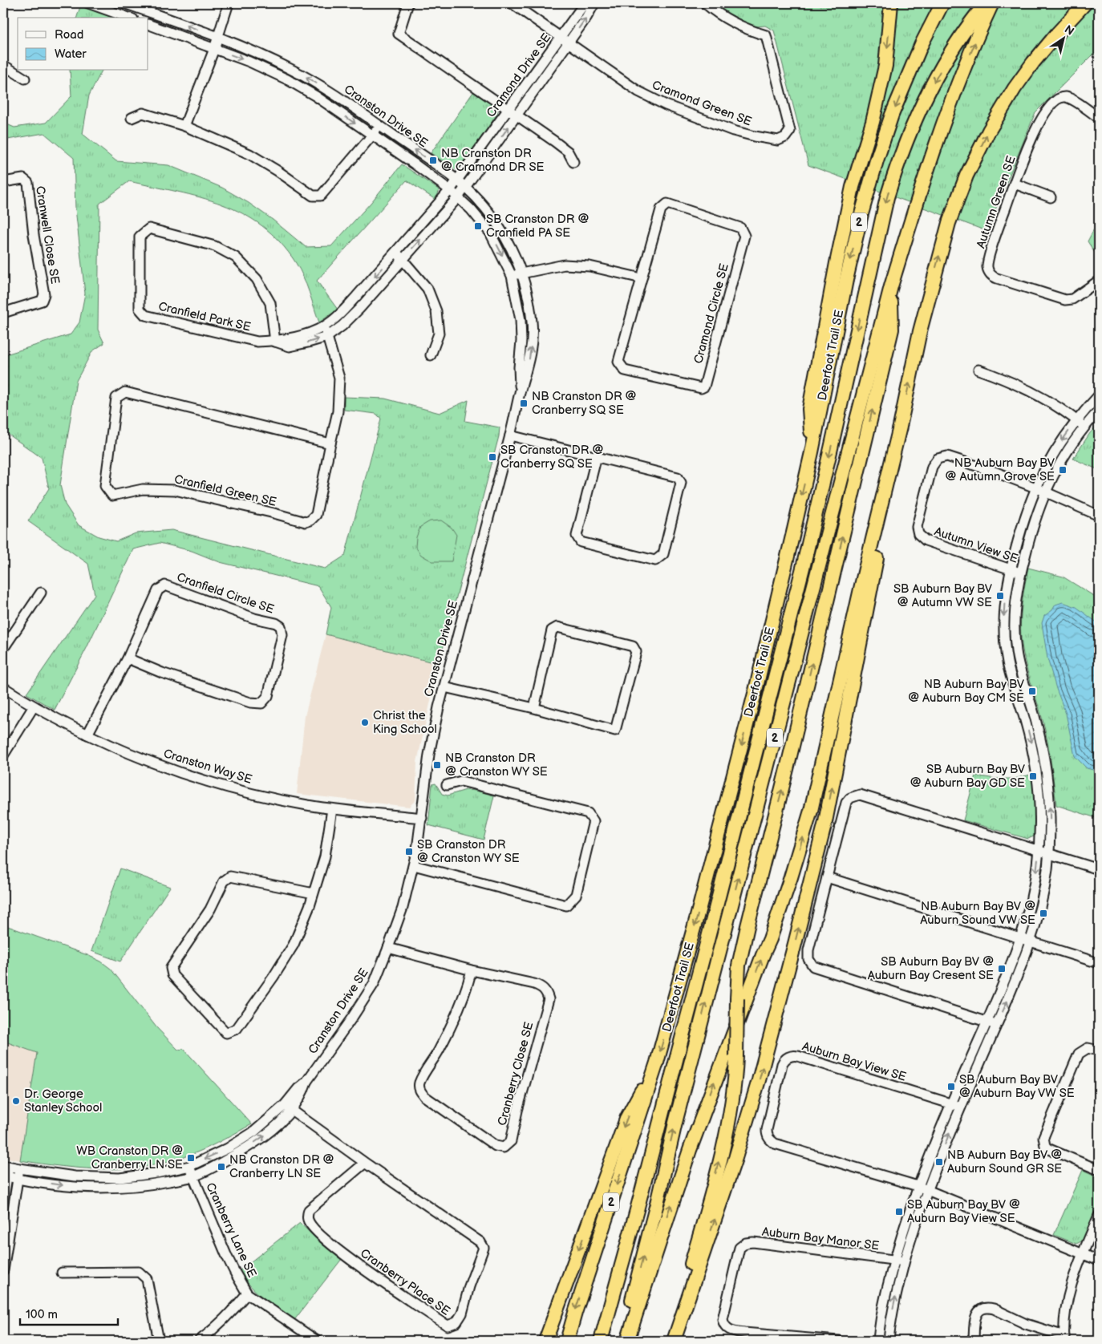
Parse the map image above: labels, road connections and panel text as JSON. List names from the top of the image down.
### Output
{
  "streets": {
    "highway": ["2", "Deerfoot Trail SE"],
    "street": [
      "Cramond Drive SE",
      "Cramond Green SE",
      "Cranston Drive SE",
      "Autumn Green SE",
      "Cranwell Close SE",
      "Cramond Circle SE",
      "Cranfield Park SE",
      "Cranfield Green SE",
      "Autumn View SE",
      "Cranfield Circle SE",
      "Cranston Way SE",
      "Auburn Bay View SE",
      "Cranberry Close SE",
      "Cranberry Lane SE",
      "Auburn Bay Manor SE",
      "Cranberry Place SE"
    ]
  },
  "crossings": [
    ["Cramond Drive SE", "Cramond Green SE"],
    ["Cramond Drive SE", "Cranston Drive SE"],
    ["Cramond Drive SE", "Cranfield Park SE"],
    ["Cranston Drive SE", "Cranfield Park SE"],
    ["Cranston Drive SE", "Cranston Way SE"],
    ["Cranston Drive SE", "Cranberry Close SE"],
    ["Cranston Drive SE", "Cranberry Lane SE"],
    ["Cranston Drive SE", "Cranberry Place SE"],
    ["Cranfield Park SE", "Cranfield Green SE"],
    ["Cranfield Circle SE", "Cranston Way SE"]
  ],
  "places": {
    "transit": [
      "NB Cranston DR @ Cramond DR SE",
      "SB Cranston DR @ Cranfield PA SE",
      "NB Cranston DR @ Cranberry SQ SE",
      "SB Cranston DR @ Cranberry SQ SE",
      "NB Auburn Bay BV @ Autumn Grove SE",
      "SB Auburn Bay BV @ Autumn VW SE",
      "NB Auburn Bay BV @ Auburn Bay CM SE",
      "NB Cranston DR @ Cranston WY SE",
      "SB Auburn Bay BV @ Auburn Bay GD SE",
      "SB Cranston DR @ Cranston WY SE",
      "NB Auburn Bay BV @ Auburn Sound VW SE",
      "SB Auburn Bay BV @ Auburn Bay Cresent SE",
      "SB Auburn Bay BV @ Auburn Bay VW SE",
      "WB Cranston DR @ Cranberry LN SE",
      "NB Auburn Bay BV @ Auburn Sound GR SE",
      "NB Cranston DR @ Cranberry LN SE",
      "SB Auburn Bay BV @ Auburn Bay View SE"
    ],
    "other": ["Christ the King School", "Dr. George Stanley School"]
  },
  "legend": ["Road", "Water"],
  "scale_bar": "100 m",
  "north": "top right"
}
